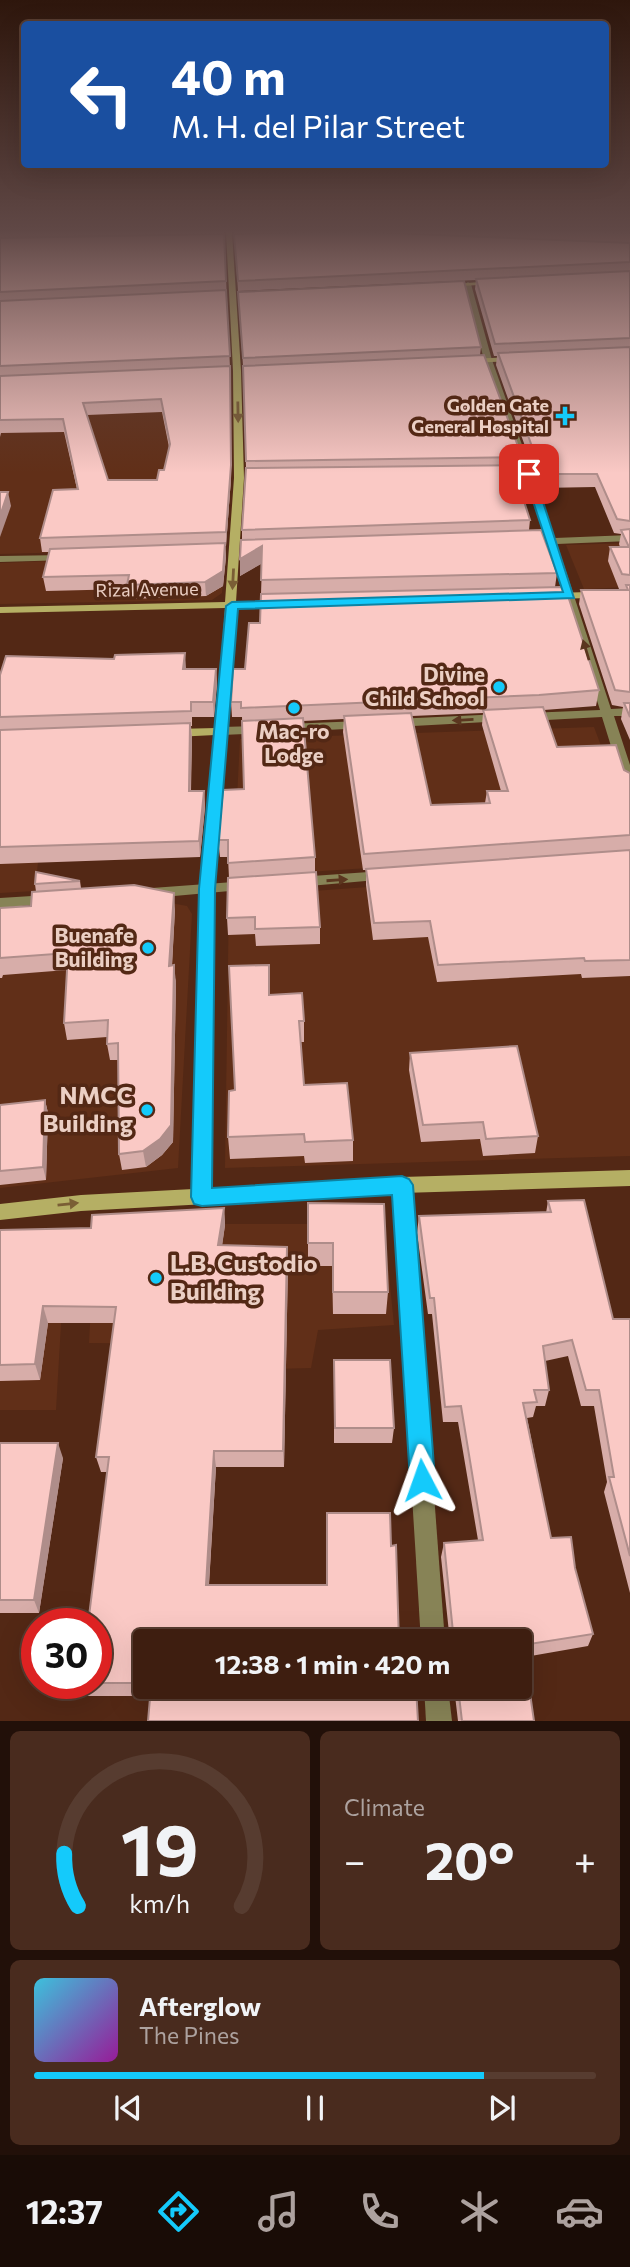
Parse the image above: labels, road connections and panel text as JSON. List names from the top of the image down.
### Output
{
  "streets": {
    "street": ["Rizal Avenue"]
  },
  "places": {
    "health": ["Golden Gate General Hospital"],
    "other": [
      "Divine Child School",
      "Mac-ro Lodge",
      "Buenafe Building",
      "NMCC Building",
      "L.B. Custodio Building"
    ]
  },
  "page": {
    "turn": ["40 m", "M. H. del Pilar Street"],
    "limit": "30",
    "trip": "12:38 · 1 min · 420 m",
    "tile": "Climate",
    "heat": ["−", "20°", "+"],
    "song": ["Afterglow", "The Pines"],
    "tabs": "12:37",
    "gauge": ["19", "km/h"]
  }
}
